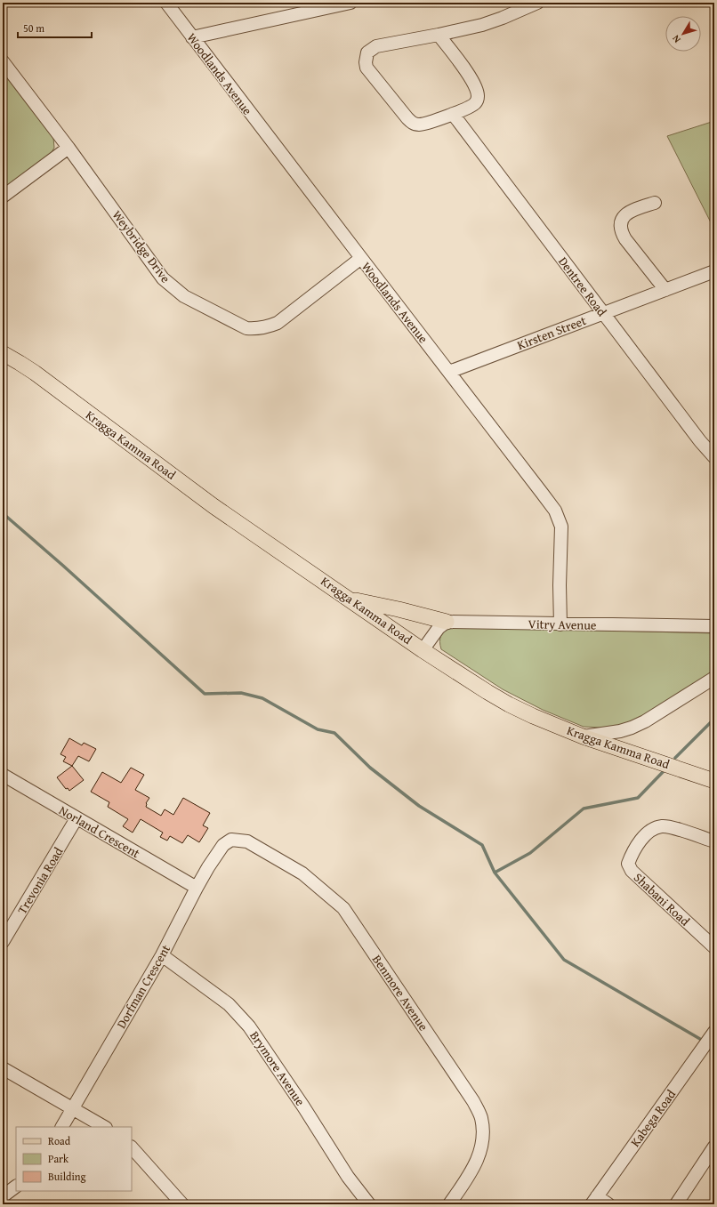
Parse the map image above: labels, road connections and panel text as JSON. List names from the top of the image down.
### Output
{
  "streets": {
    "main road": ["Kragga Kamma Road"],
    "street": [
      "Woodlands Avenue",
      "Weybridge Drive",
      "Dentree Road",
      "Kirsten Street",
      "Vitry Avenue",
      "Norland Crescent",
      "Trevonia Road",
      "Shabani Road",
      "Dorfman Crescent",
      "Benmore Avenue",
      "Brymore Avenue",
      "Kabega Road"
    ]
  },
  "crossings": [
    ["Woodlands Avenue", "Weybridge Drive"],
    ["Woodlands Avenue", "Kirsten Street"],
    ["Woodlands Avenue", "Vitry Avenue"],
    ["Dentree Road", "Kirsten Street"],
    ["Norland Crescent", "Trevonia Road"],
    ["Norland Crescent", "Dorfman Crescent"],
    ["Dorfman Crescent", "Benmore Avenue"],
    ["Dorfman Crescent", "Brymore Avenue"]
  ],
  "legend": ["Road", "Park", "Building"],
  "scale_bar": "50 m",
  "north": "bottom left"
}
